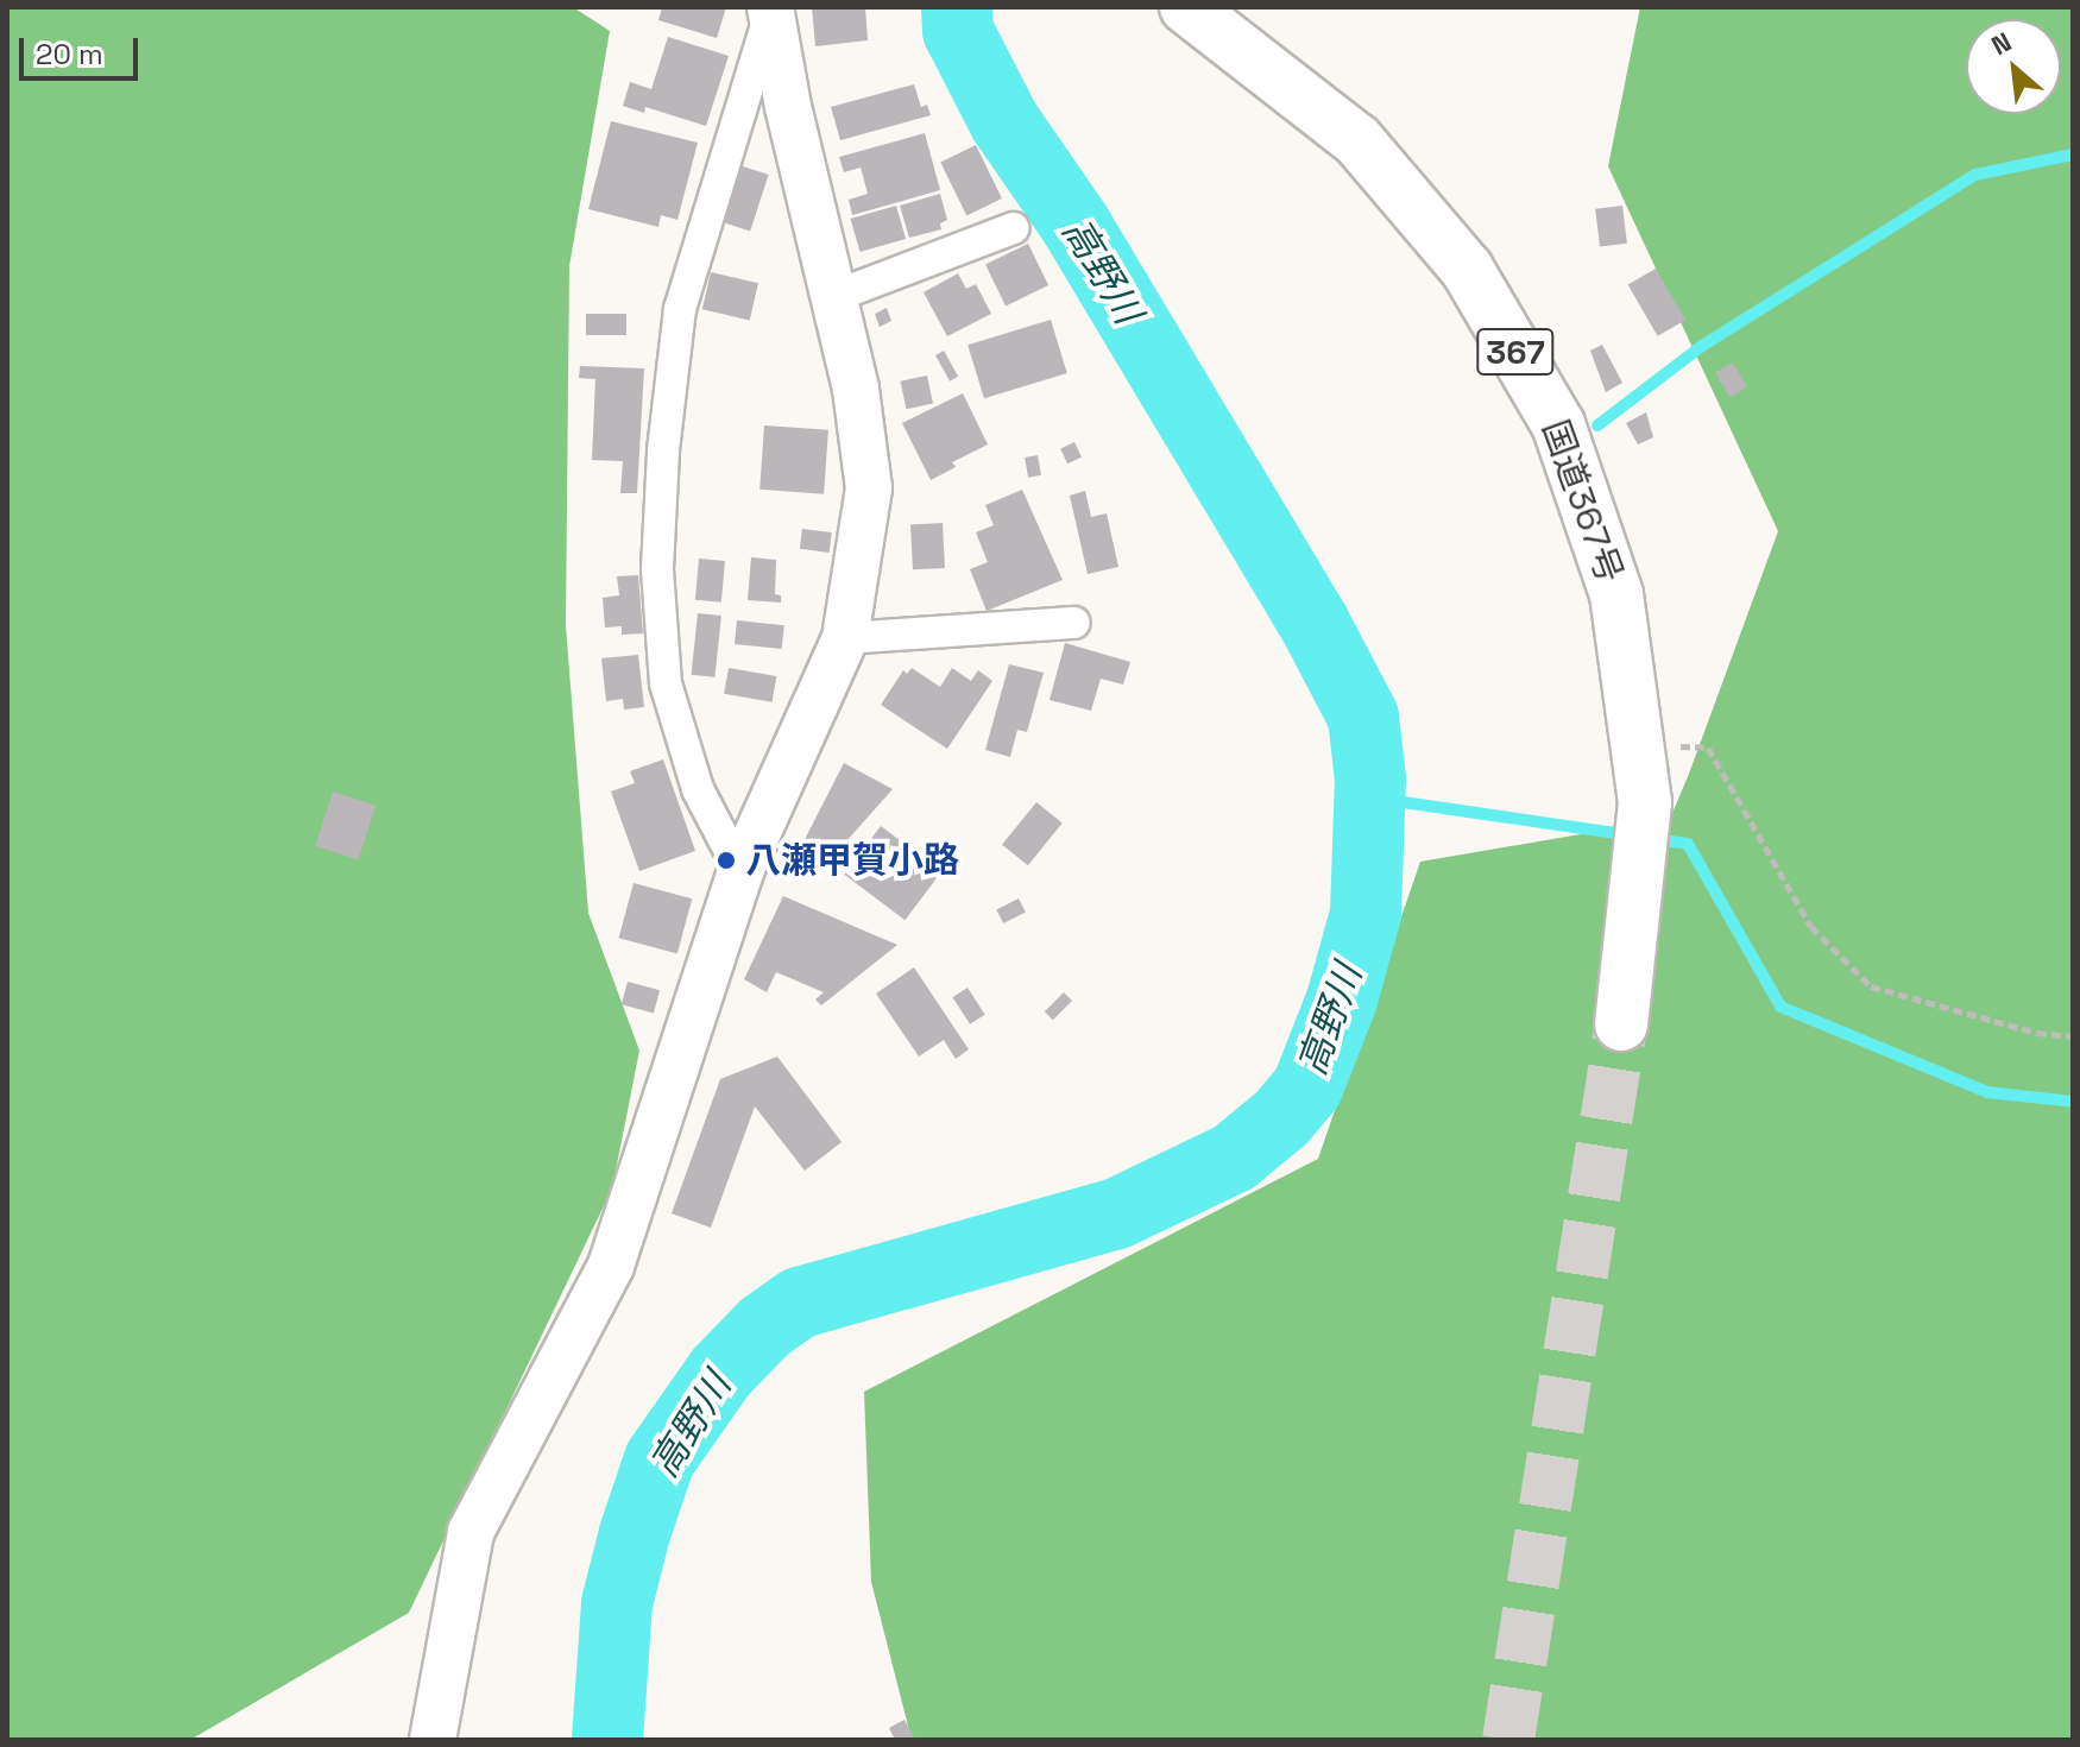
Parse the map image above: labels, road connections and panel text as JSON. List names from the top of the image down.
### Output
{
  "streets": {
    "highway": ["367", "国道367号"]
  },
  "water": ["高野川"],
  "places": ["八瀬甲賀小路"],
  "scale_bar": "20 m",
  "north": "top left"
}
